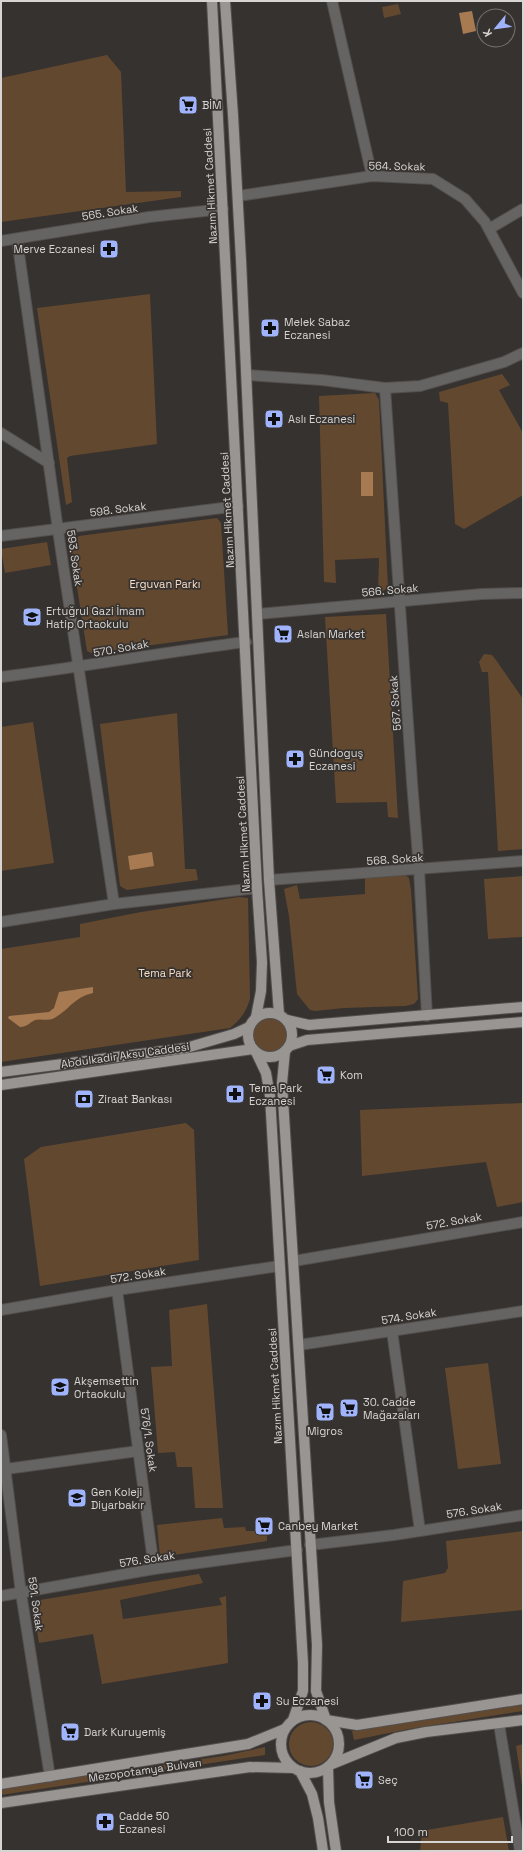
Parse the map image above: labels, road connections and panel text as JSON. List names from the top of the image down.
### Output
{
  "streets": {
    "main road": ["Nazım Hikmet Caddesi", "Abdulkadir Aksu Caddesi", "Mezopotamya Bulvarı"],
    "street": [
      "564. Sokak",
      "565. Sokak",
      "598. Sokak",
      "593. Sokak",
      "566. Sokak",
      "570. Sokak",
      "567. Sokak",
      "568. Sokak",
      "572. Sokak",
      "574. Sokak",
      "576/1. Sokak",
      "576. Sokak",
      "591. Sokak"
    ]
  },
  "crossings": [
    ["Nazım Hikmet Caddesi", "565. Sokak"],
    ["Nazım Hikmet Caddesi", "598. Sokak"],
    ["Nazım Hikmet Caddesi", "570. Sokak"],
    ["Nazım Hikmet Caddesi", "Abdulkadir Aksu Caddesi"],
    ["Nazım Hikmet Caddesi", "572. Sokak"],
    ["Nazım Hikmet Caddesi", "576. Sokak"],
    ["Nazım Hikmet Caddesi", "Mezopotamya Bulvarı"],
    ["565. Sokak", "593. Sokak"],
    ["598. Sokak", "593. Sokak"],
    ["593. Sokak", "570. Sokak"],
    ["566. Sokak", "567. Sokak"],
    ["567. Sokak", "568. Sokak"],
    ["572. Sokak", "576/1. Sokak"],
    ["576/1. Sokak", "576. Sokak"],
    ["576. Sokak", "591. Sokak"],
    ["591. Sokak", "Mezopotamya Bulvarı"]
  ],
  "parks": ["Erguvan Parkı", "Tema Park"],
  "places": {
    "supermarket": [
      "BİM",
      "Aslan Market",
      "Kom",
      "30. Cadde Mağazaları",
      "Migros",
      "Canbey Market",
      "Dark Kuruyemiş",
      "Seç"
    ],
    "pharmacy": [
      "Merve Eczanesi",
      "Melek Sabaz Eczanesi",
      "Aslı Eczanesi",
      "Gündoguş Eczanesi",
      "Tema Park Eczanesi",
      "Su Eczanesi",
      "Cadde 50 Eczanesi"
    ],
    "school or university": ["Ertuğrul Gazi İmam Hatip Ortaokulu", "Akşemsettin Ortaokulu", "Gen Koleji Diyarbakır"],
    "bank": ["Ziraat Bankası"]
  },
  "scale_bar": "100 m",
  "north": "bottom left"
}
